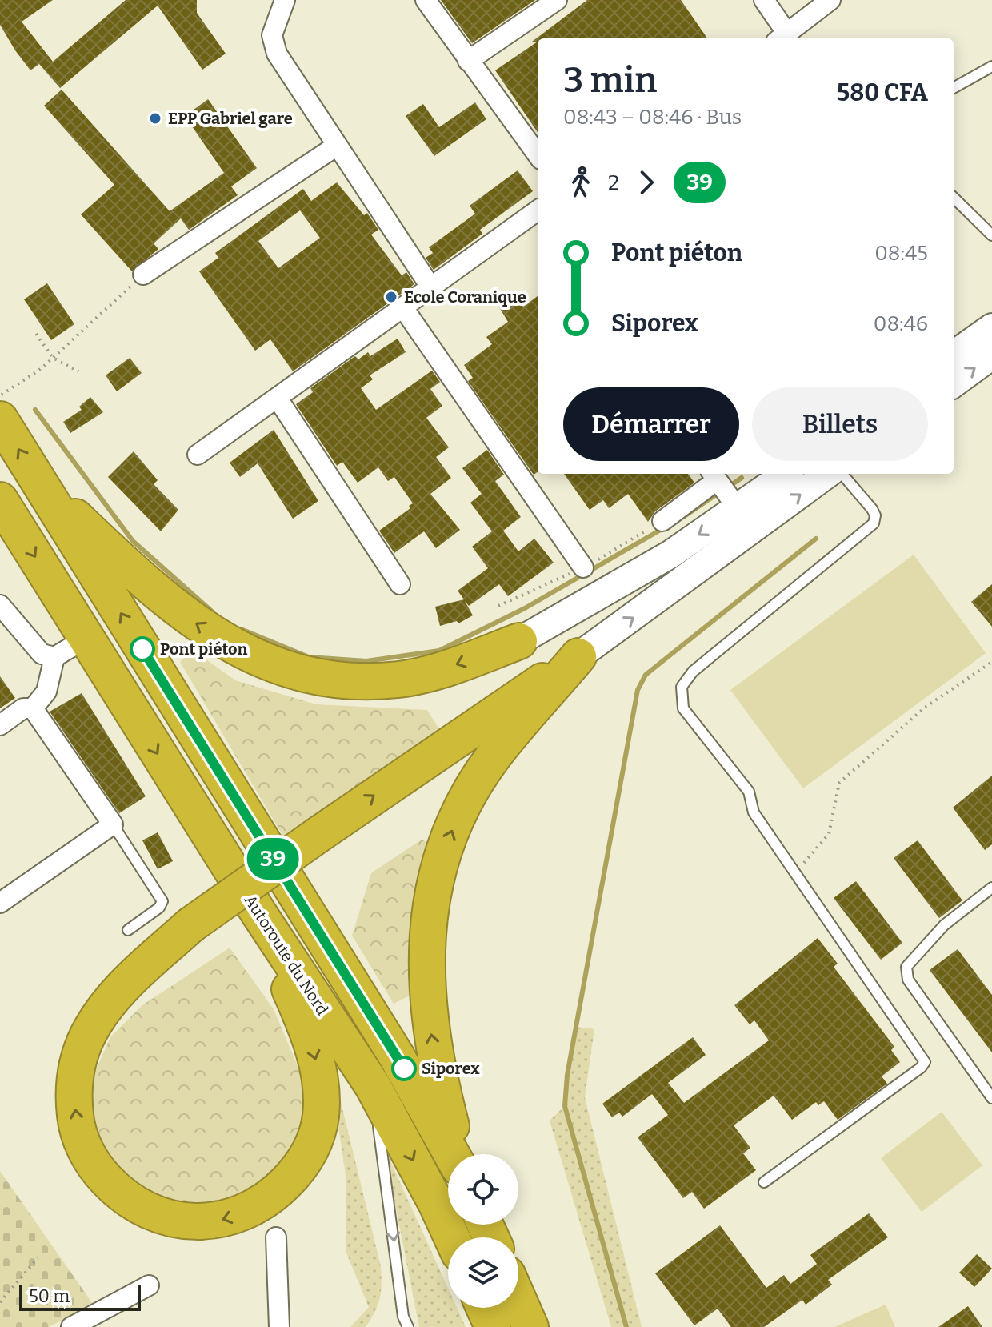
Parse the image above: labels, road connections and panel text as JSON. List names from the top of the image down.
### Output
{
  "streets": {
    "highway": ["Autoroute du Nord"]
  },
  "places": [
    "EPP Gabriel gare",
    "Ecole Coranique",
    "Pont piéton",
    "Siporex"
  ],
  "lines": ["bus line 39"],
  "scale_bar": "50 m",
  "page": {
    "on_map": "39",
    "heading": ["3 min", "08:43 – 08:46 · Bus", "580 CFA"],
    "legs": ["2", "39"],
    "list": [
      {
        "name": "Pont piéton",
        "value": "08:45"
      },
      {
        "name": "Siporex",
        "value": "08:46"
      }
    ],
    "buttons": ["Démarrer", "Billets"],
    "scale": "50 m"
  }
}
